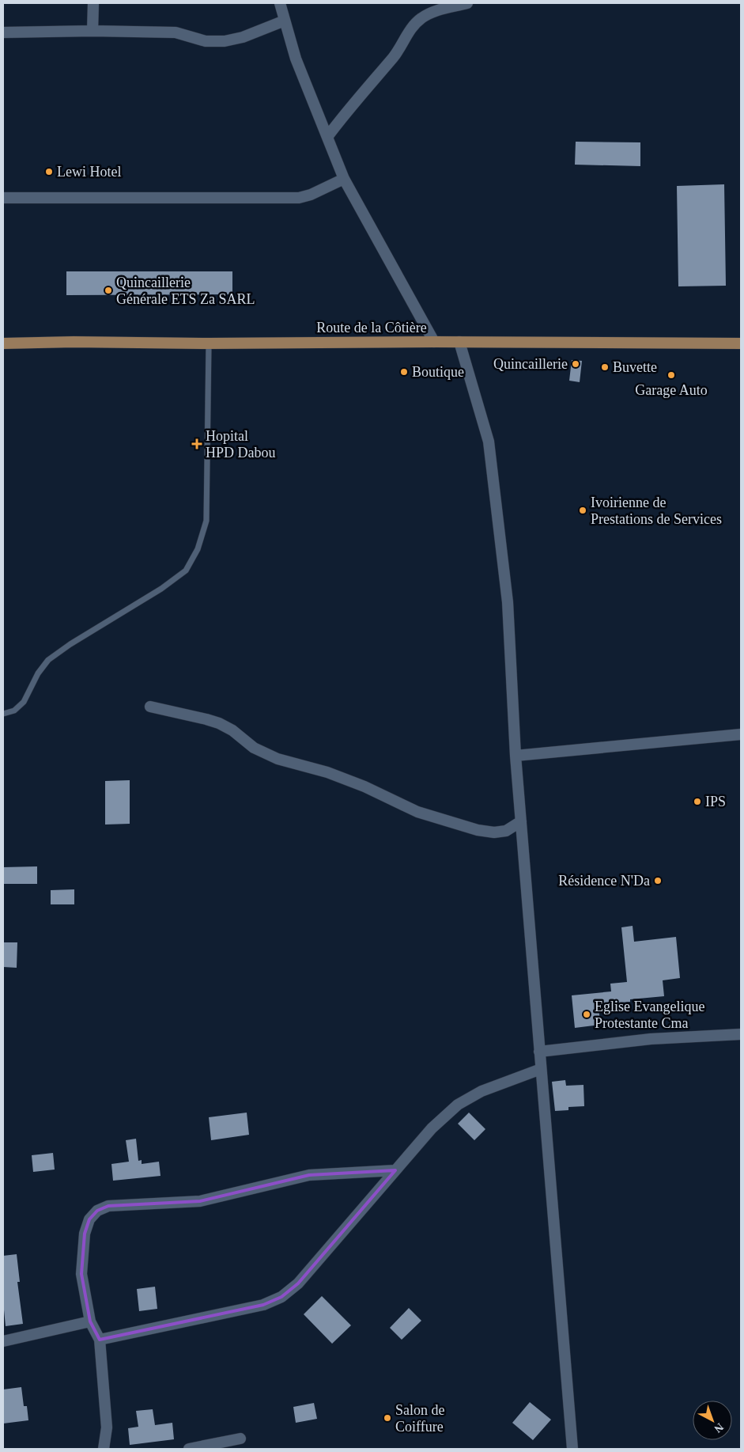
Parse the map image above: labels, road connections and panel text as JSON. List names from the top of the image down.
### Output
{
  "streets": {
    "main road": ["Route de la Côtière"]
  },
  "places": {
    "other": [
      "Lewi Hotel",
      "Quincaillerie Générale ETS Za SARL",
      "Quincaillerie",
      "Buvette",
      "Boutique",
      "Garage Auto",
      "Ivoirienne de Prestations de Services",
      "IPS",
      "Résidence N'Da",
      "Eglise Evangelique Protestante Cma",
      "Salon de Coiffure"
    ],
    "health": ["Hopital HPD Dabou"]
  },
  "north": "bottom right"
}
